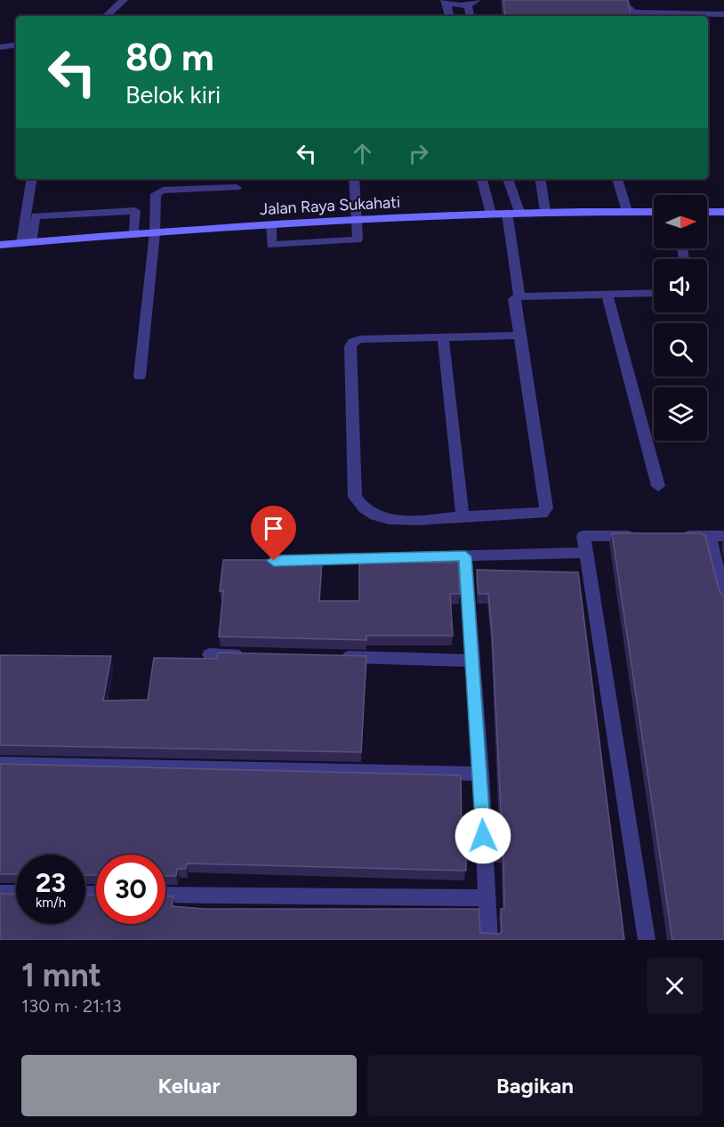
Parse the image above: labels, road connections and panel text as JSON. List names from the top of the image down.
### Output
{
  "streets": {
    "main road": ["Jalan Raya Sukahati"]
  },
  "north": "right",
  "page": {
    "turn": ["80 m", "Belok kiri"],
    "speed": "23 km/h",
    "limit": "30",
    "heading": ["1 mnt", "130 m · 21:13"],
    "buttons": ["Keluar", "Bagikan"]
  }
}
